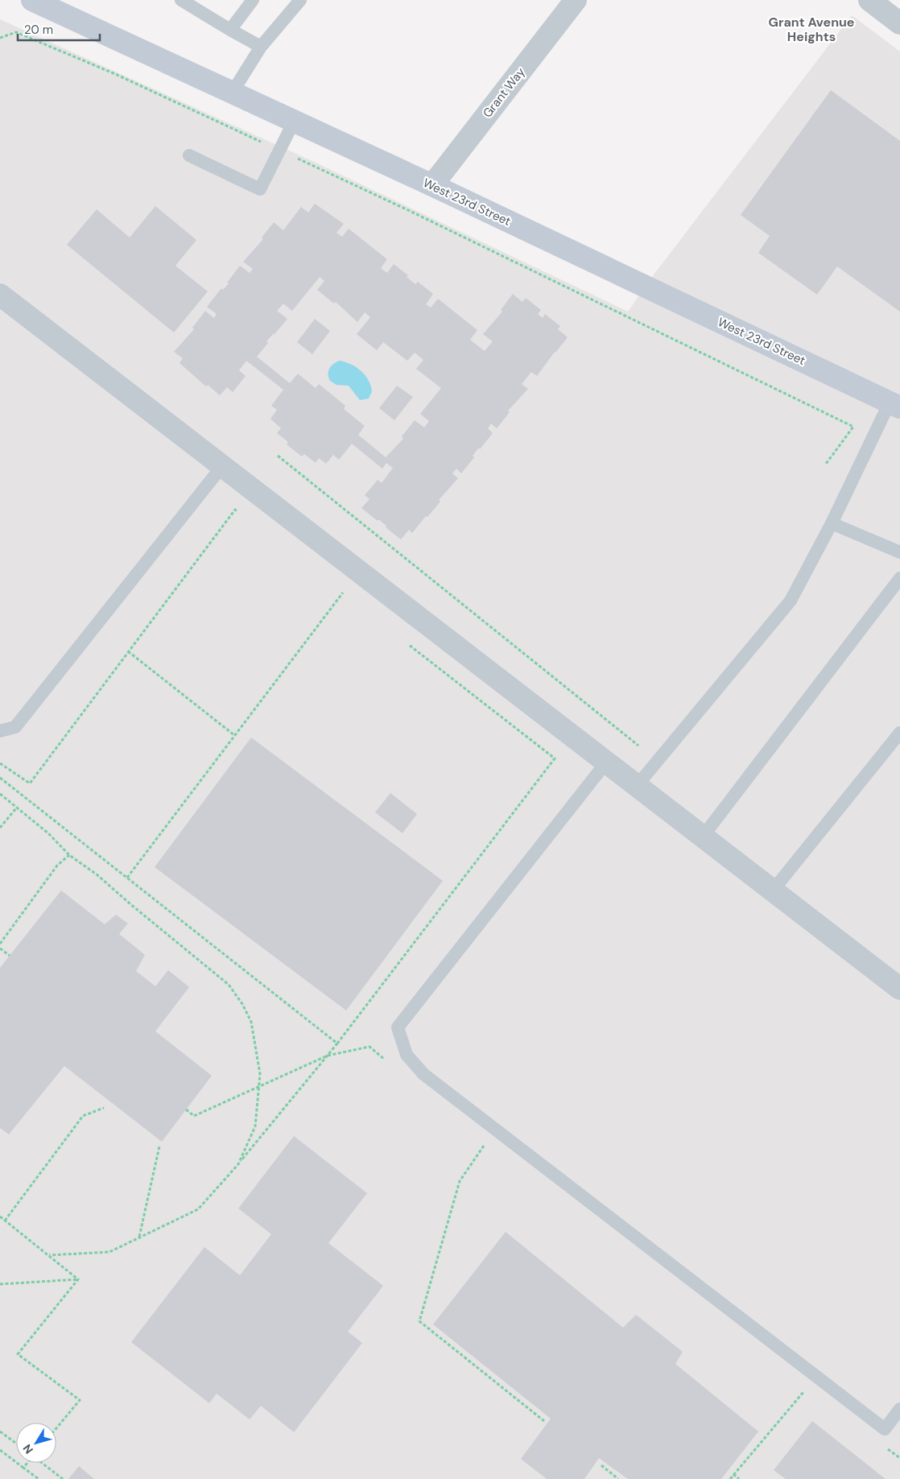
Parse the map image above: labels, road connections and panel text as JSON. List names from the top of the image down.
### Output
{
  "streets": {
    "street": ["Grant Way", "West 23rd Street"]
  },
  "crossings": [
    ["Grant Way", "West 23rd Street"]
  ],
  "districts": ["Grant Avenue Heights"],
  "scale_bar": "20 m",
  "north": "bottom left"
}
